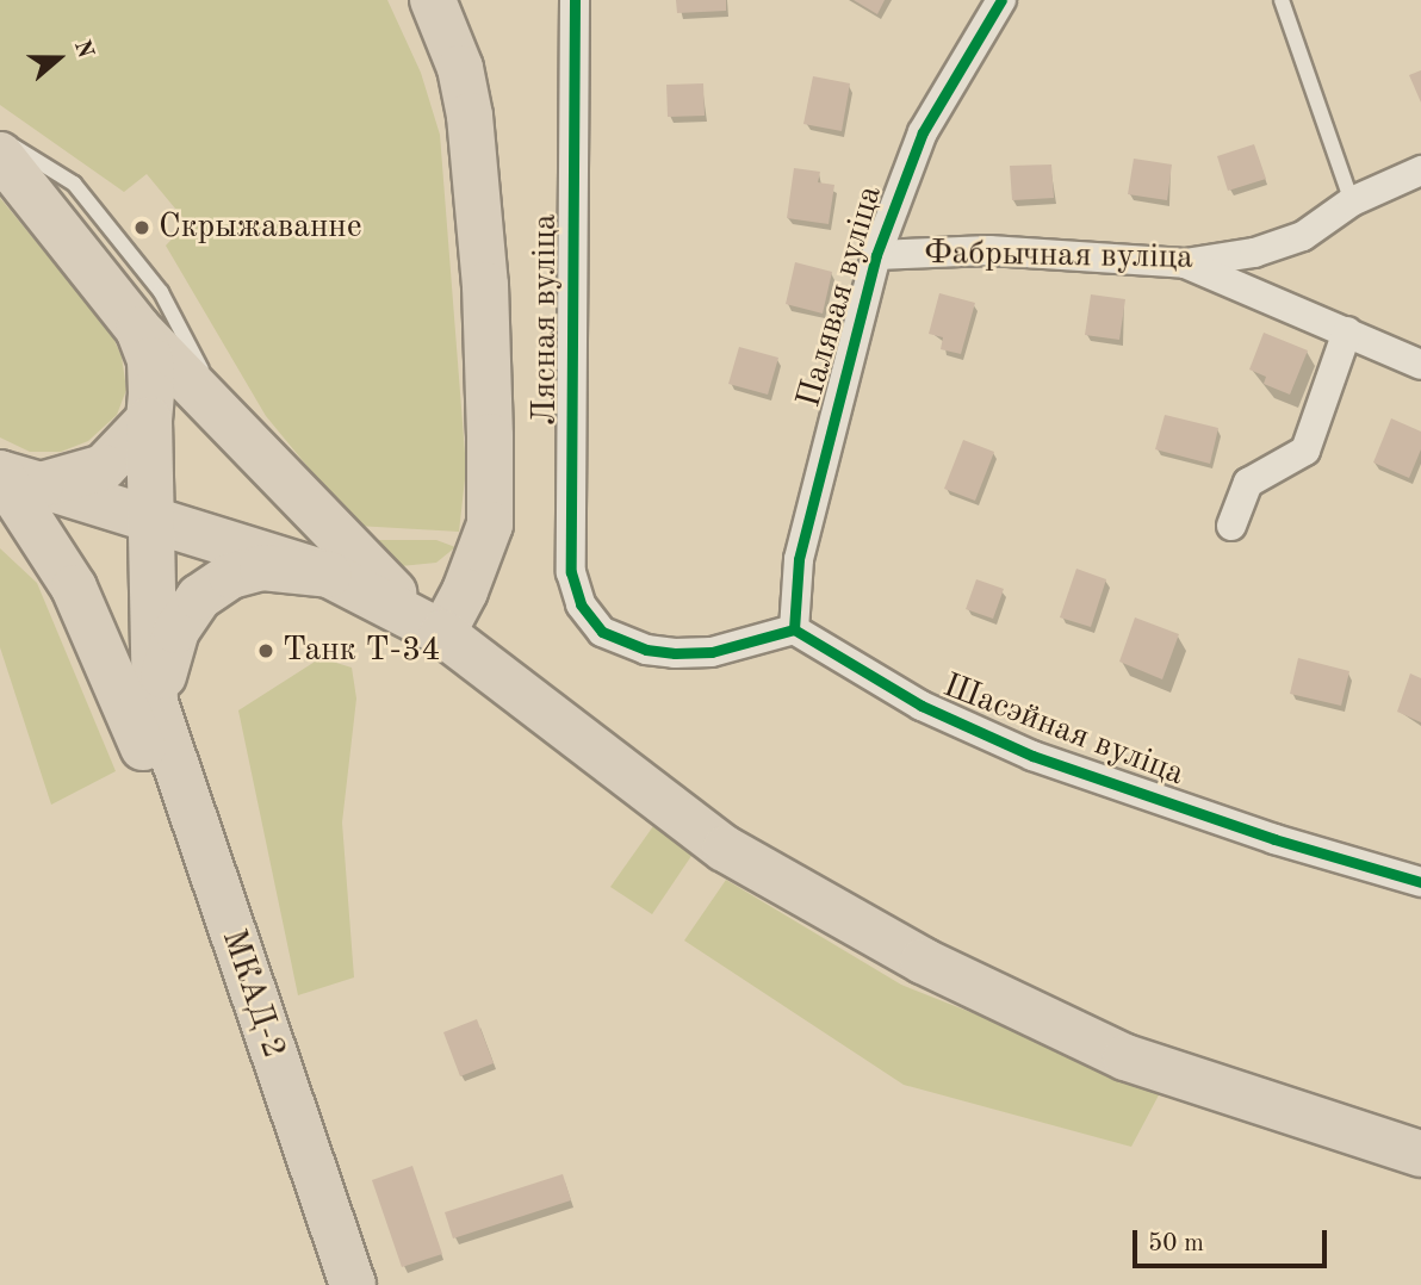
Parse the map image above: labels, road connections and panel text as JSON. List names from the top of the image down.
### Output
{
  "streets": {
    "main road": ["МКАД-2"],
    "street": [
      "Фабрычная вуліца",
      "Палявая вуліца",
      "Лясная вуліца",
      "Шасэйная вуліца"
    ]
  },
  "crossings": [
    ["Фабрычная вуліца", "Палявая вуліца"],
    ["Палявая вуліца", "Лясная вуліца"],
    ["Палявая вуліца", "Шасэйная вуліца"],
    ["Лясная вуліца", "Шасэйная вуліца"]
  ],
  "places": ["Скрыжаванне", "Танк Т-34"],
  "scale_bar": "50 m",
  "north": "right"
}
